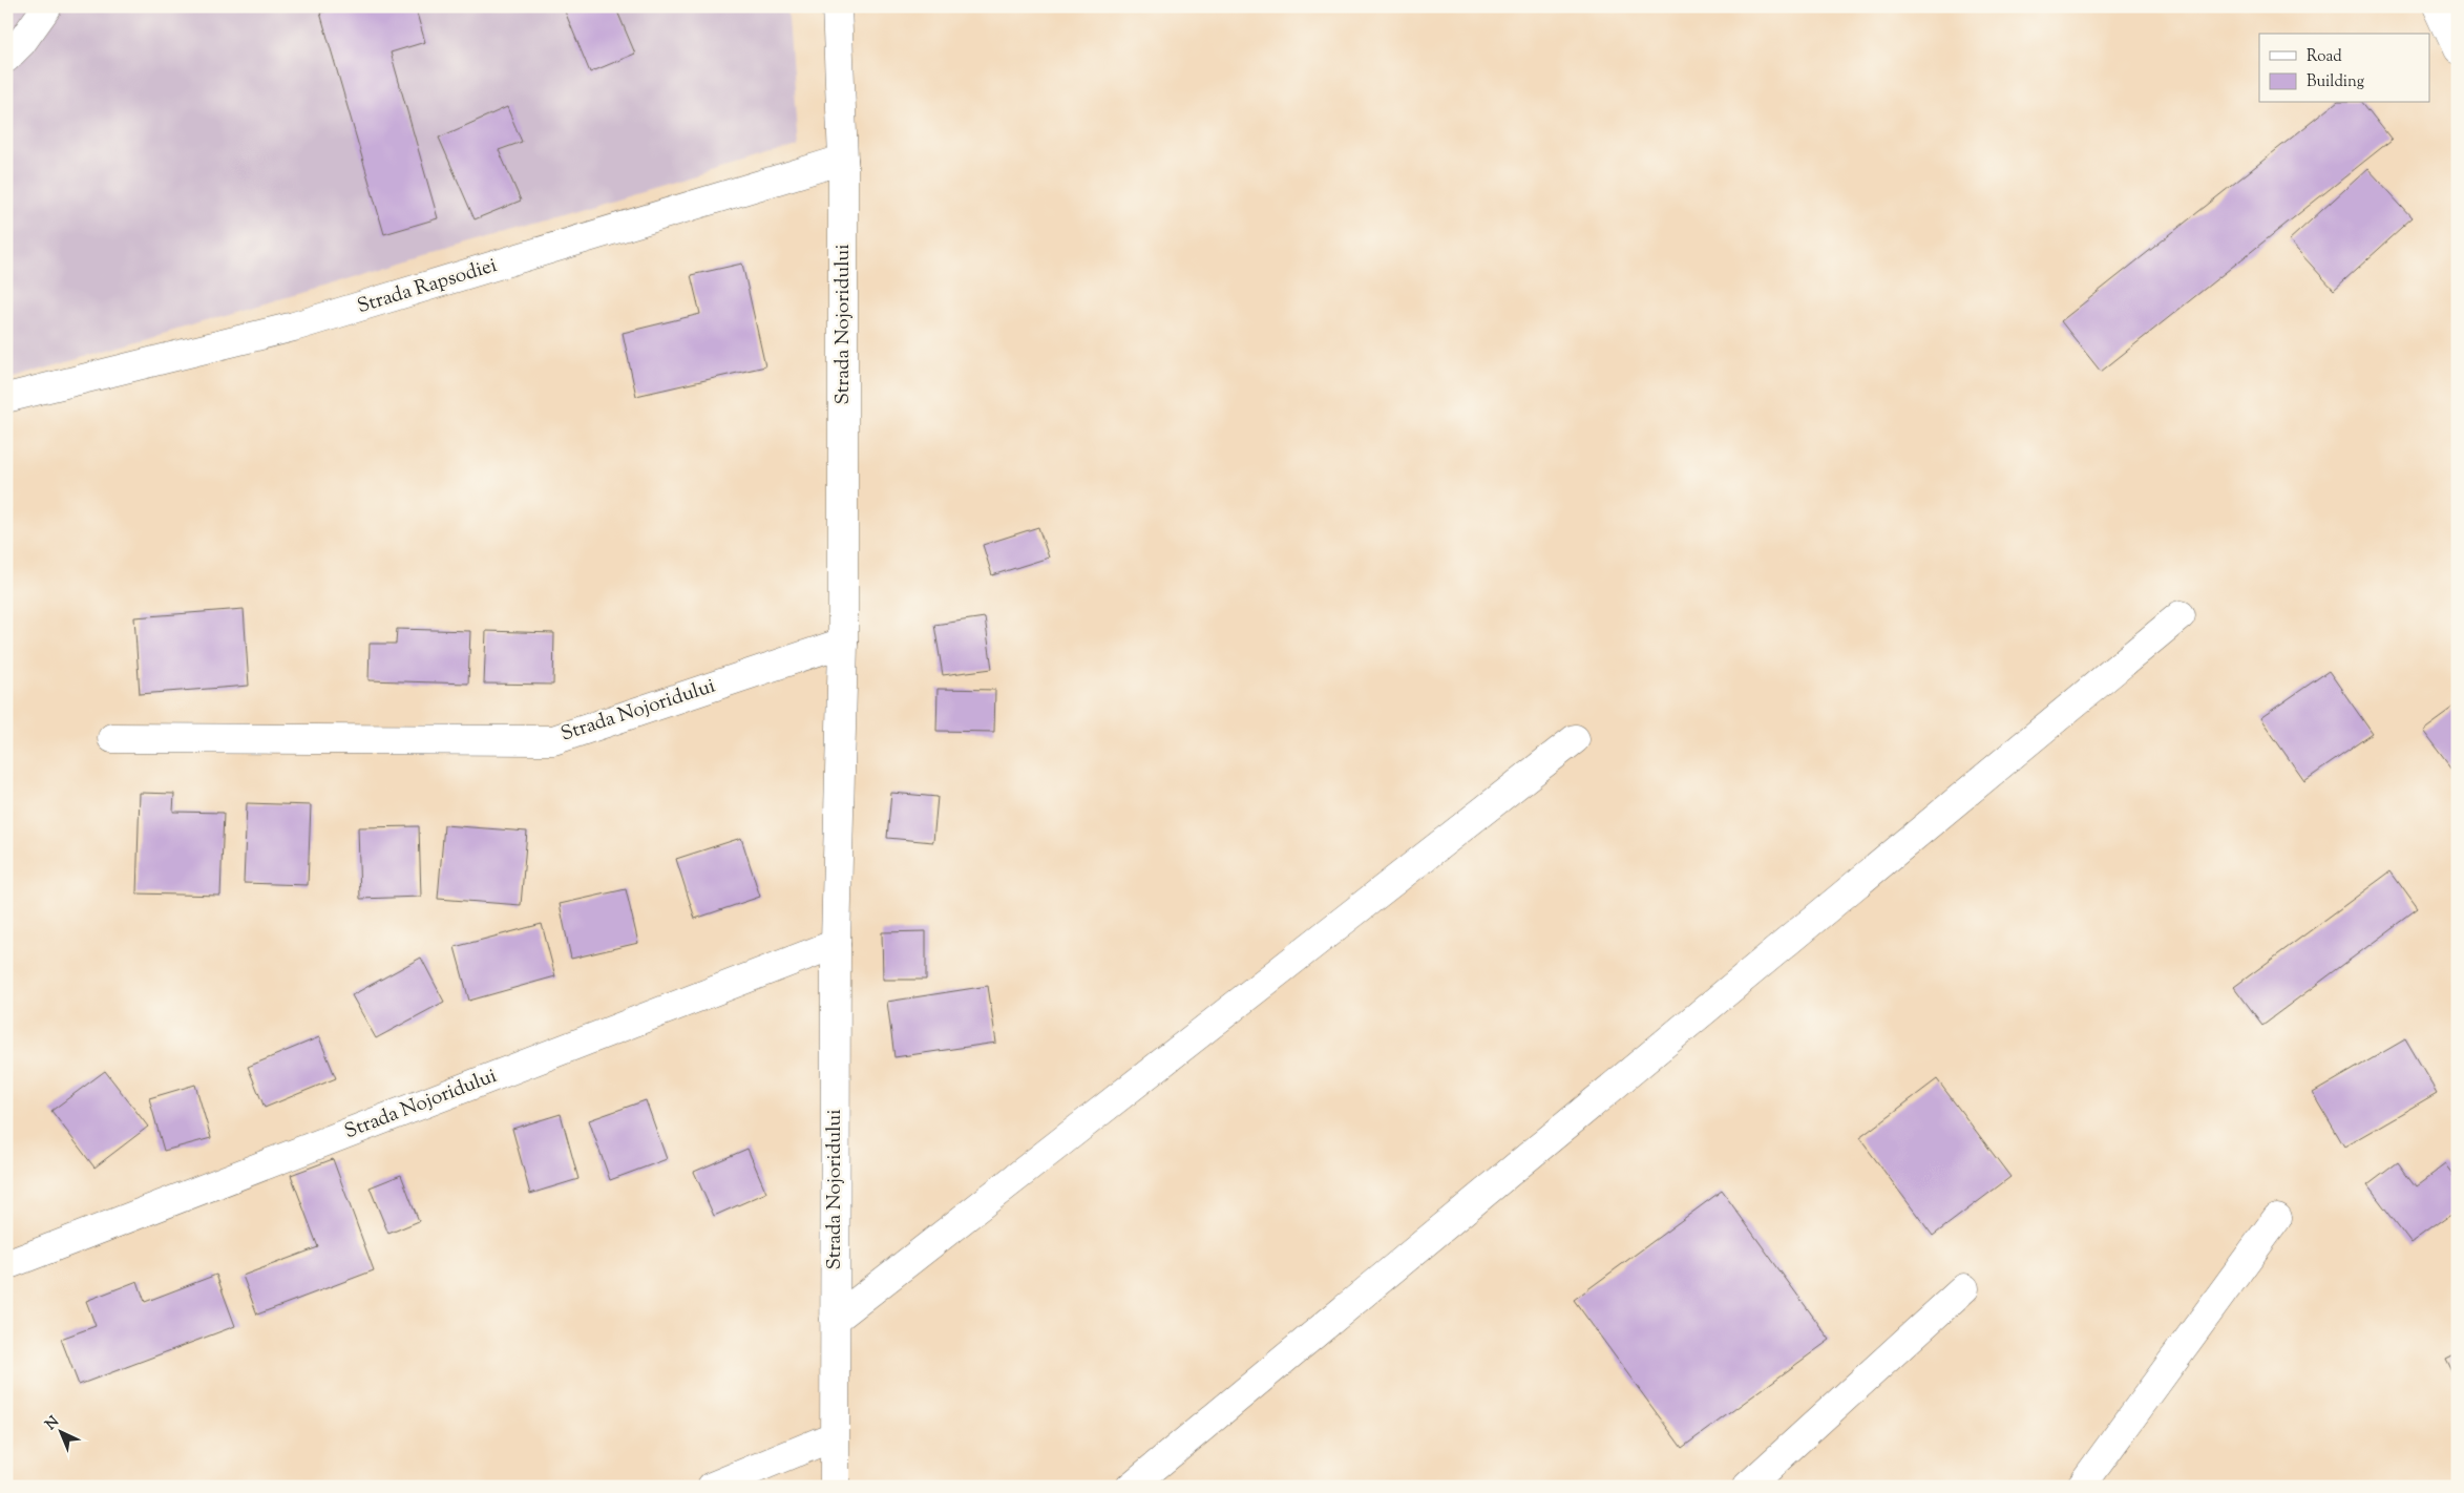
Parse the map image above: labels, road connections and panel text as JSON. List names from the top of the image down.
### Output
{
  "streets": {
    "street": ["Strada Rapsodiei", "Strada Nojoridului"]
  },
  "crossings": [
    ["Strada Rapsodiei", "Strada Nojoridului"]
  ],
  "legend": ["Road", "Building"],
  "north": "top left"
}
